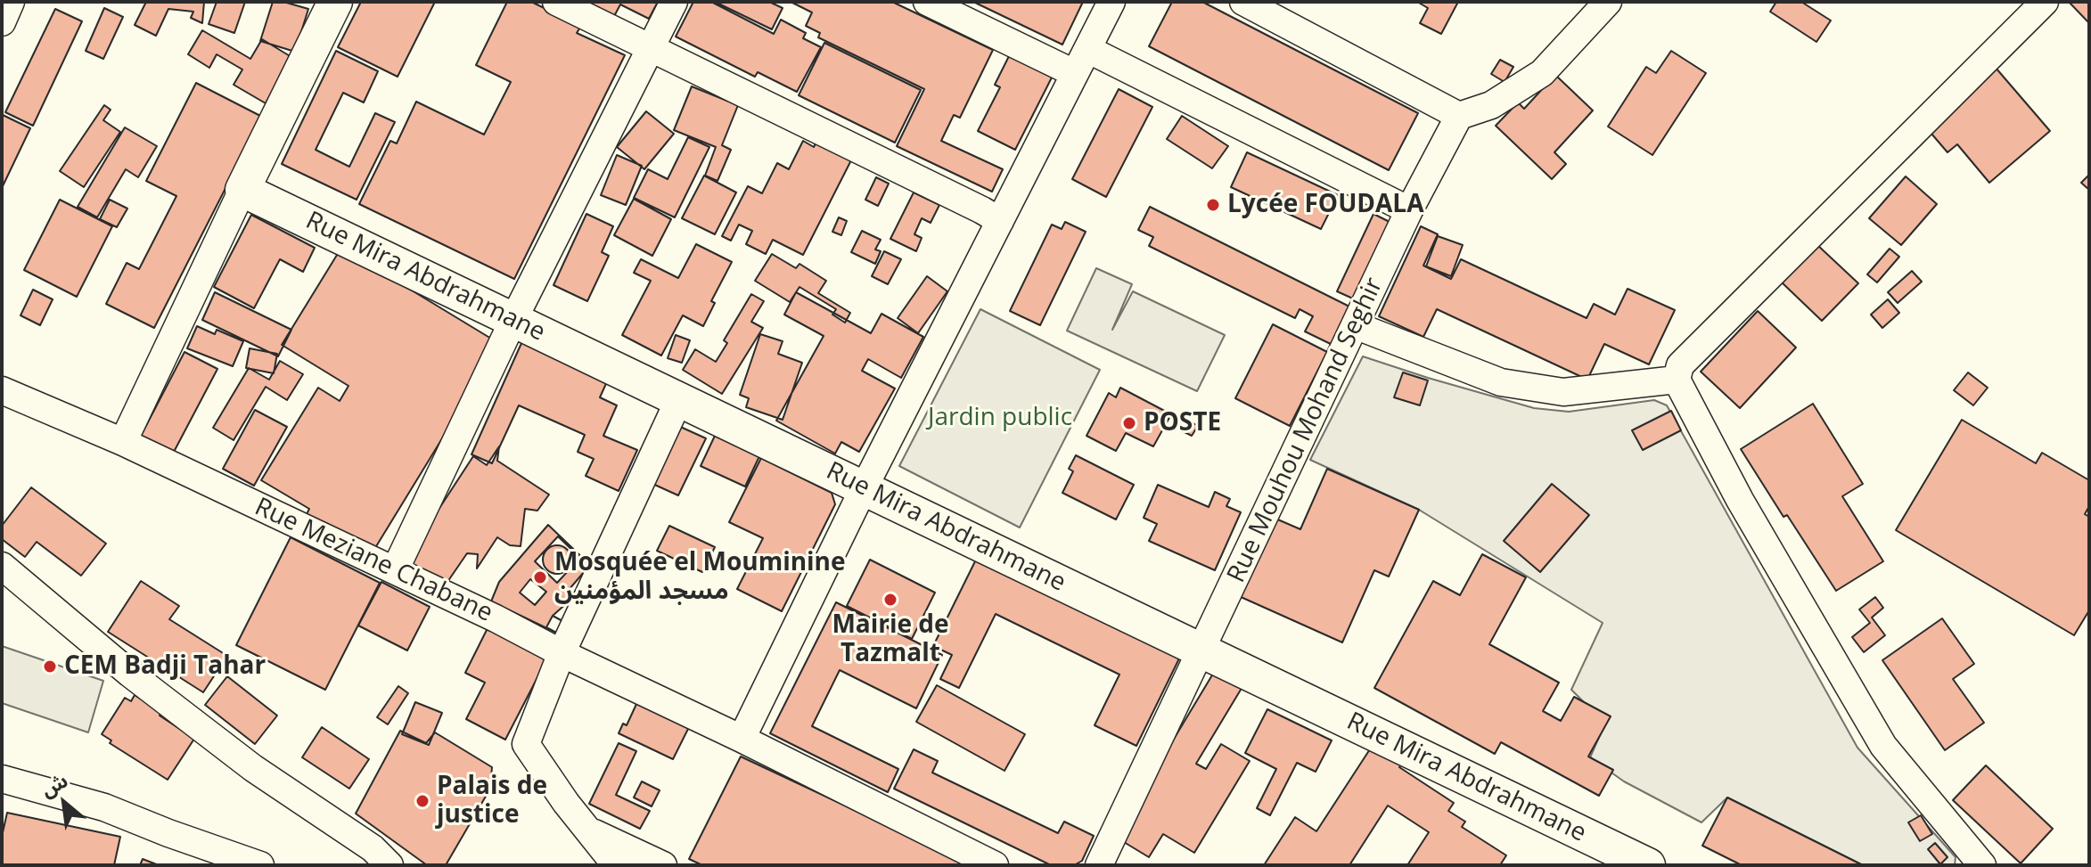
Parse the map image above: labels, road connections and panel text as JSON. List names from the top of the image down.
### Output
{
  "streets": {
    "main road": ["Rue Mira Abdrahmane"],
    "street": ["Rue Mouhou Mohand Seghir", "Rue Meziane Chabane"]
  },
  "crossings": [
    ["Rue Mira Abdrahmane", "Rue Mouhou Mohand Seghir"]
  ],
  "parks": ["Jardin public"],
  "places": [
    "Lycée FOUDALA",
    "POSTE",
    "Mosquée el Mouminine مسجد المؤمنين",
    "Mairie de Tazmalt",
    "CEM Badji Tahar",
    "Palais de justice"
  ],
  "north": "top left"
}
